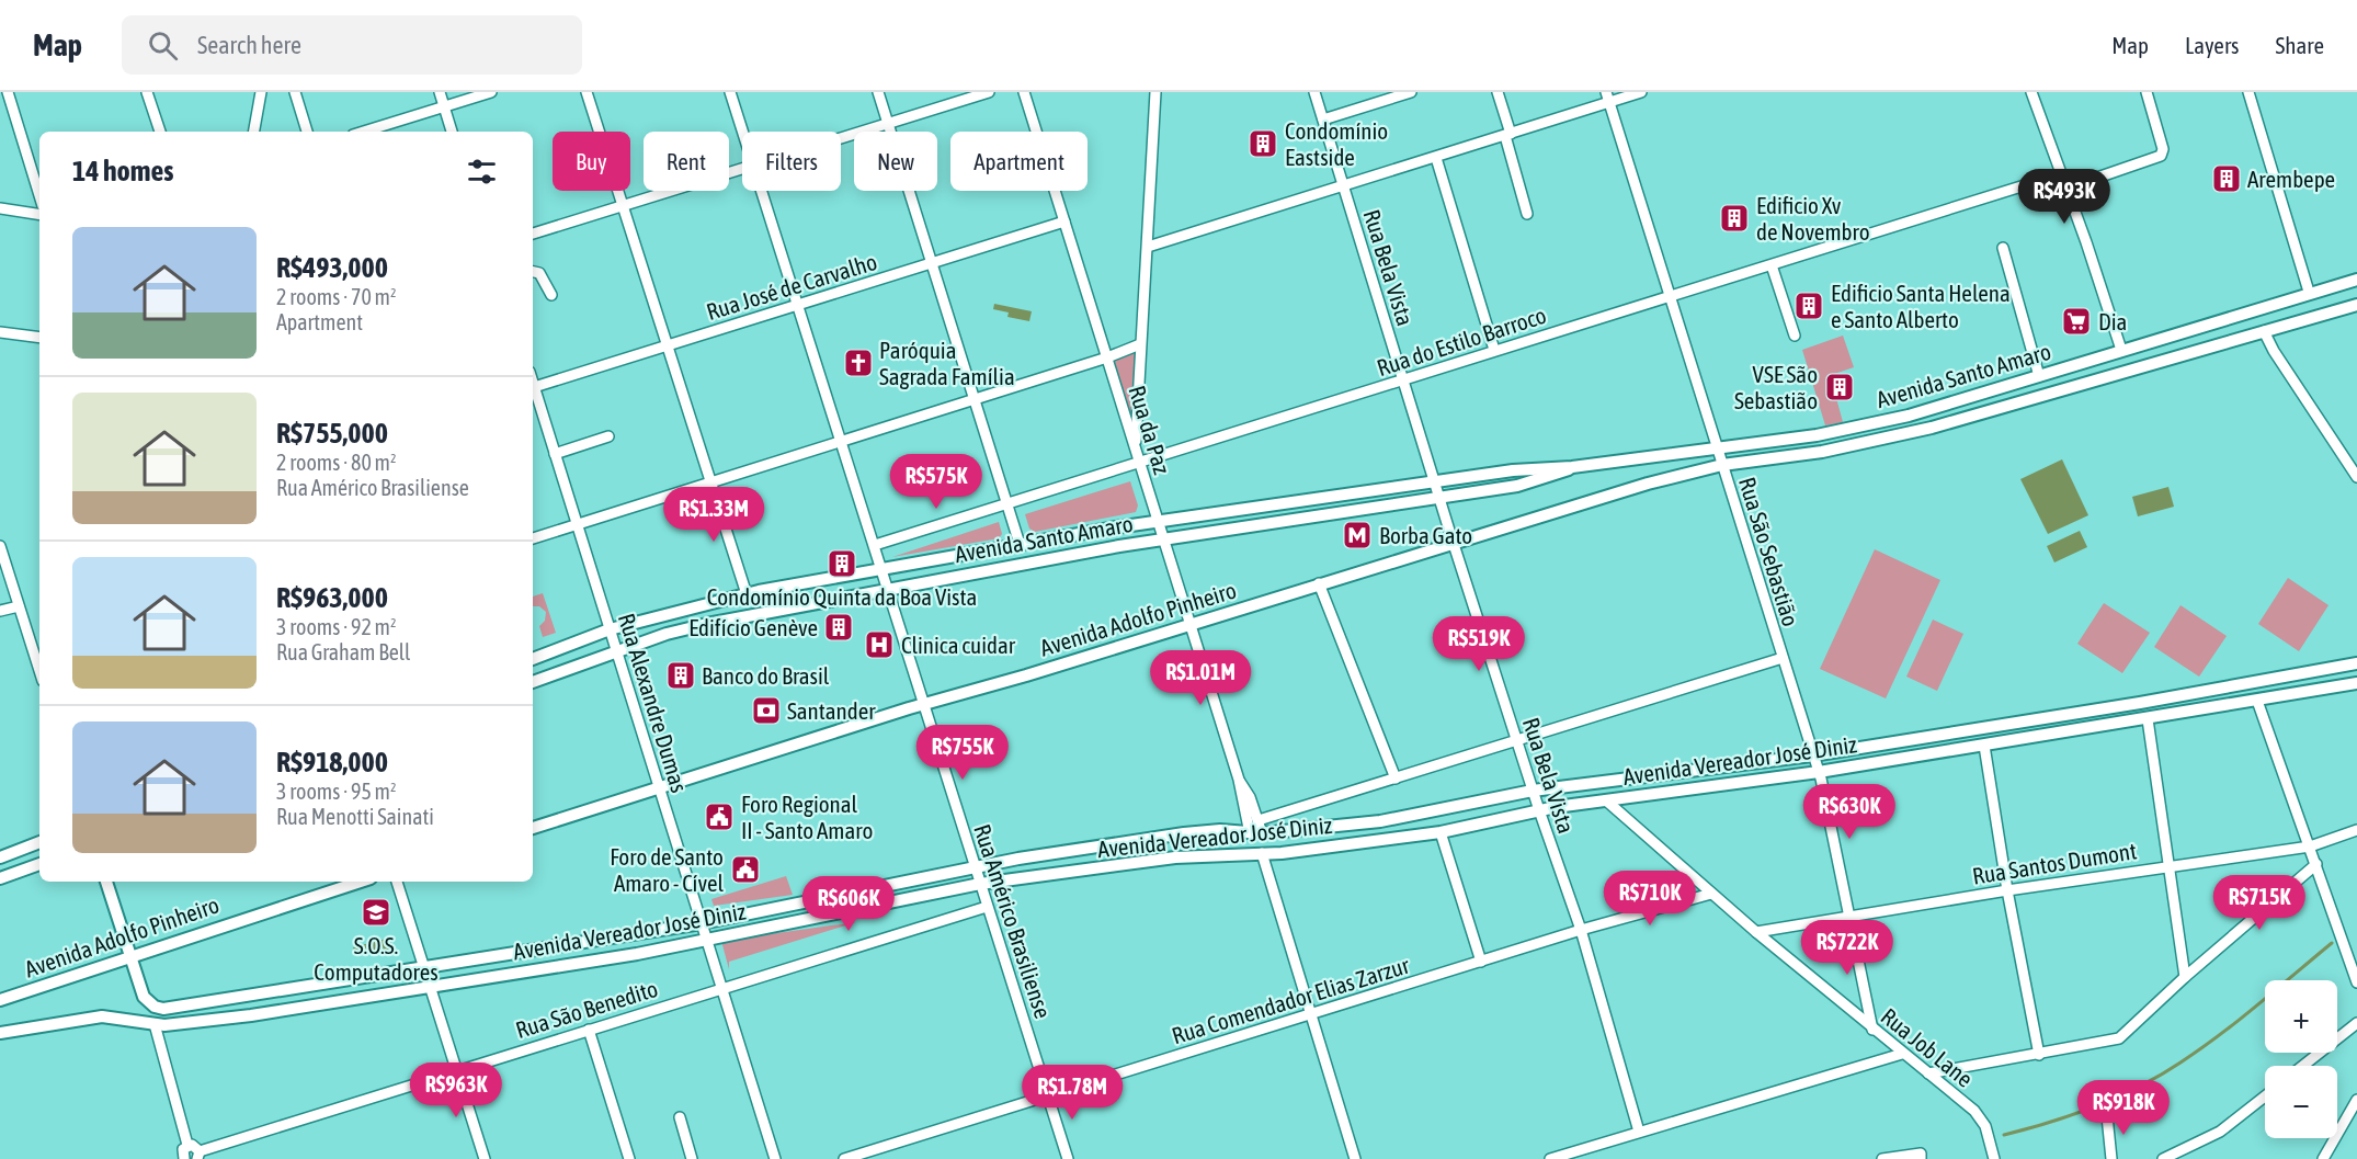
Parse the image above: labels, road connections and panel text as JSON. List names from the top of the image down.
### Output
{
  "streets": {
    "main road": ["Avenida Santo Amaro", "Avenida Adolfo Pinheiro", "Avenida Vereador José Diniz"],
    "street": [
      "Rua Bela Vista",
      "Rua José de Carvalho",
      "Rua do Estilo Barroco",
      "Rua da Paz",
      "Rua São Sebastião",
      "Rua Alexandre Dumas",
      "Rua Santos Dumont",
      "Rua Américo Brasiliense",
      "Rua Comendador Elias Zarzur",
      "Rua São Benedito",
      "Rua Job Lane"
    ]
  },
  "crossings": [
    ["Rua Bela Vista", "Rua do Estilo Barroco"],
    ["Rua Bela Vista", "Avenida Santo Amaro"],
    ["Rua Bela Vista", "Avenida Adolfo Pinheiro"],
    ["Rua Bela Vista", "Avenida Vereador José Diniz"],
    ["Rua Bela Vista", "Rua Comendador Elias Zarzur"],
    ["Rua José de Carvalho", "Rua da Paz"],
    ["Rua José de Carvalho", "Rua Américo Brasiliense"],
    ["Rua do Estilo Barroco", "Rua da Paz"],
    ["Rua do Estilo Barroco", "Rua São Sebastião"],
    ["Rua do Estilo Barroco", "Rua Américo Brasiliense"],
    ["Avenida Santo Amaro", "Rua da Paz"],
    ["Avenida Santo Amaro", "Rua São Sebastião"],
    ["Avenida Santo Amaro", "Avenida Adolfo Pinheiro"],
    ["Avenida Santo Amaro", "Rua Alexandre Dumas"],
    ["Avenida Santo Amaro", "Rua Américo Brasiliense"],
    ["Rua da Paz", "Avenida Adolfo Pinheiro"],
    ["Rua da Paz", "Avenida Vereador José Diniz"],
    ["Rua São Sebastião", "Avenida Adolfo Pinheiro"],
    ["Rua São Sebastião", "Avenida Vereador José Diniz"],
    ["Rua São Sebastião", "Rua Santos Dumont"],
    ["Rua São Sebastião", "Rua Job Lane"],
    ["Avenida Adolfo Pinheiro", "Rua Alexandre Dumas"],
    ["Avenida Adolfo Pinheiro", "Avenida Vereador José Diniz"],
    ["Avenida Adolfo Pinheiro", "Rua Américo Brasiliense"],
    ["Rua Alexandre Dumas", "Avenida Vereador José Diniz"],
    ["Rua Alexandre Dumas", "Rua São Benedito"],
    ["Avenida Vereador José Diniz", "Rua Américo Brasiliense"],
    ["Avenida Vereador José Diniz", "Rua Job Lane"],
    ["Rua Santos Dumont", "Rua Job Lane"],
    ["Rua Américo Brasiliense", "Rua Comendador Elias Zarzur"],
    ["Rua Américo Brasiliense", "Rua São Benedito"],
    ["Rua Comendador Elias Zarzur", "Rua Job Lane"]
  ],
  "places": {
    "building": [
      "Condomínio Eastside",
      "Arembepe",
      "Edificio Xv de Novembro",
      "Edificio Santa Helena e Santo Alberto",
      "VSE São Sebastião",
      "Condomínio Quinta da Boa Vista",
      "Edifício Genève",
      "Banco do Brasil"
    ],
    "supermarket": ["Dia"],
    "church": ["Paróquia Sagrada Família"],
    "metro station": ["Borba Gato"],
    "hospital": ["Clinica cuidar"],
    "bank": ["Santander"],
    "public building": ["Foro Regional II - Santo Amaro", "Foro de Santo Amaro - Cível"],
    "school or university": ["S.O.S. Computadores"]
  },
  "page": {
    "header": "Map",
    "search": "Search here",
    "nav": ["Map", "Layers", "Share"],
    "chip": [
      "Buy",
      "Rent",
      "Filters",
      "New",
      "Apartment"
    ],
    "heading": "14 homes",
    "price": [
      "R$493K",
      "R$575K",
      "R$1.33M",
      "R$519K",
      "R$1.01M",
      "R$755K",
      "R$630K",
      "R$710K",
      "R$715K",
      "R$606K",
      "R$722K",
      "R$963K",
      "R$1.78M",
      "R$918K"
    ],
    "list": [
      {
        "name": "R$493,000",
        "note": "2 rooms · 70 m² · Apartment"
      },
      {
        "name": "R$755,000",
        "note": "2 rooms · 80 m² · Rua Américo Brasiliense"
      },
      {
        "name": "R$963,000",
        "note": "3 rooms · 92 m² · Rua Graham Bell"
      },
      {
        "name": "R$918,000",
        "note": "3 rooms · 95 m² · Rua Menotti Sainati"
      }
    ],
    "map_buttons": ["+", "−"]
  }
}
